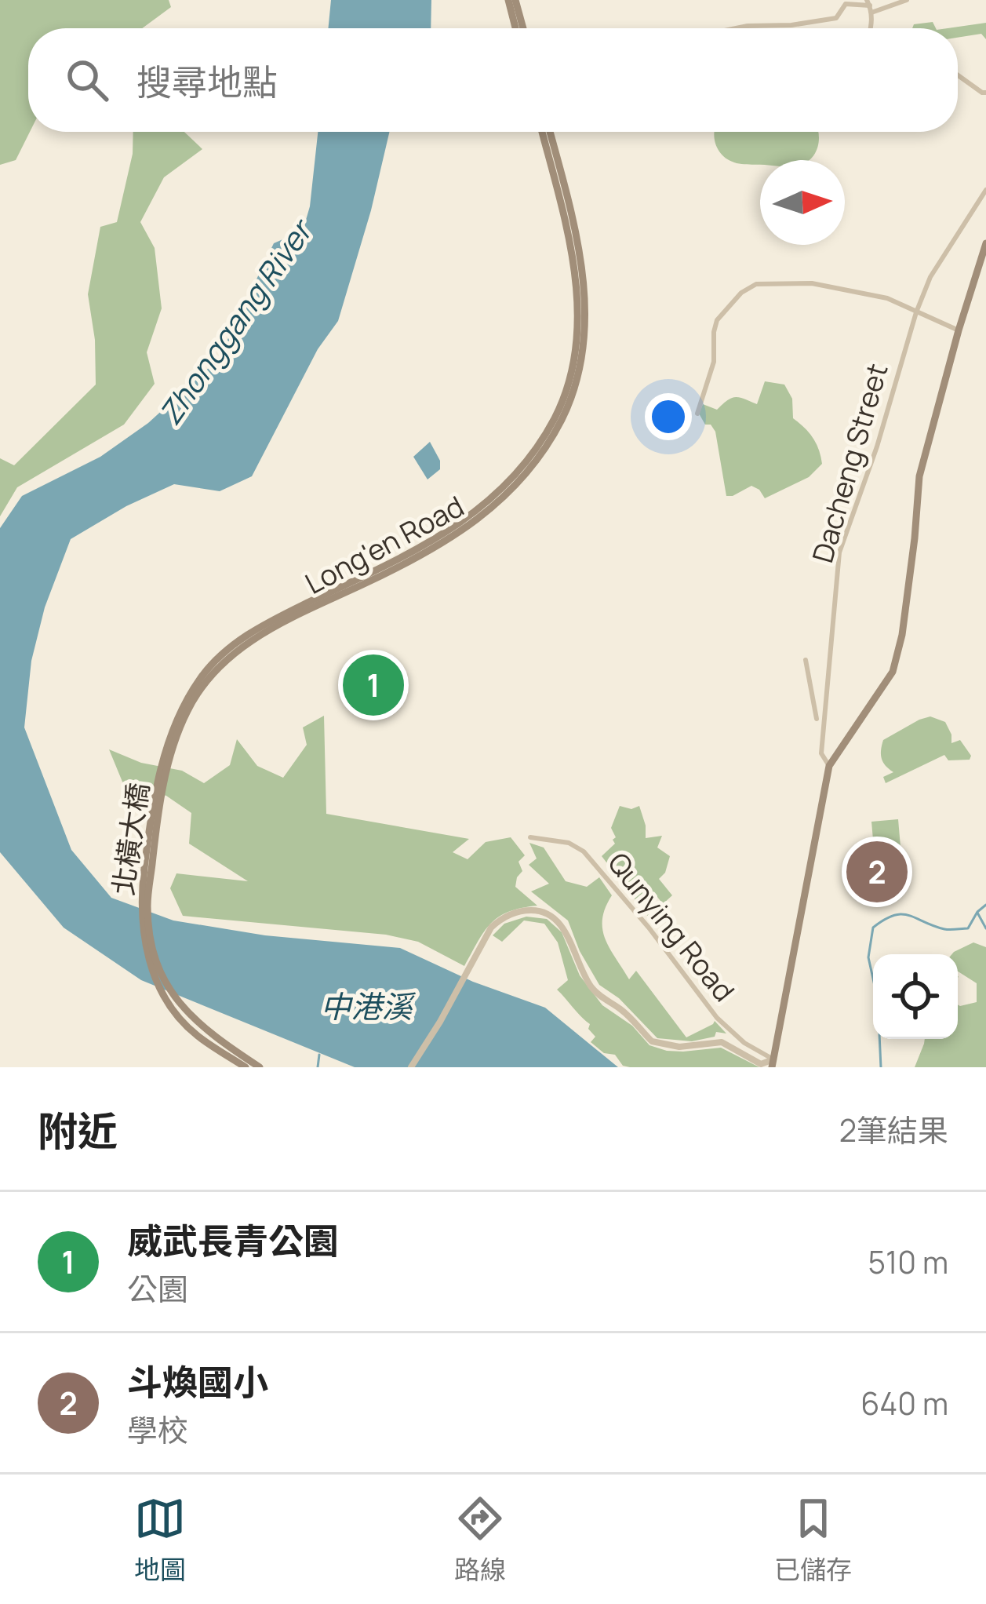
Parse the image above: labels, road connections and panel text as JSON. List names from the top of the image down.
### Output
{
  "streets": {
    "main road": ["Long'en Road", "北橫大橋"],
    "street": ["Dacheng Street", "Qunying Road"]
  },
  "crossings": [
    ["Long'en Road", "北橫大橋"]
  ],
  "water": ["Zhonggang River", "中港溪"],
  "north": "right",
  "page": {
    "search": "搜尋地點",
    "pins": ["1", "2"],
    "heading": ["附近", "2筆結果"],
    "list": [
      {
        "mark": "1",
        "name": "威武長青公園",
        "note": "公園",
        "value": "510 m"
      },
      {
        "mark": "2",
        "name": "斗煥國小",
        "note": "學校",
        "value": "640 m"
      }
    ],
    "nav": ["地圖", "路線", "已儲存"]
  }
}
